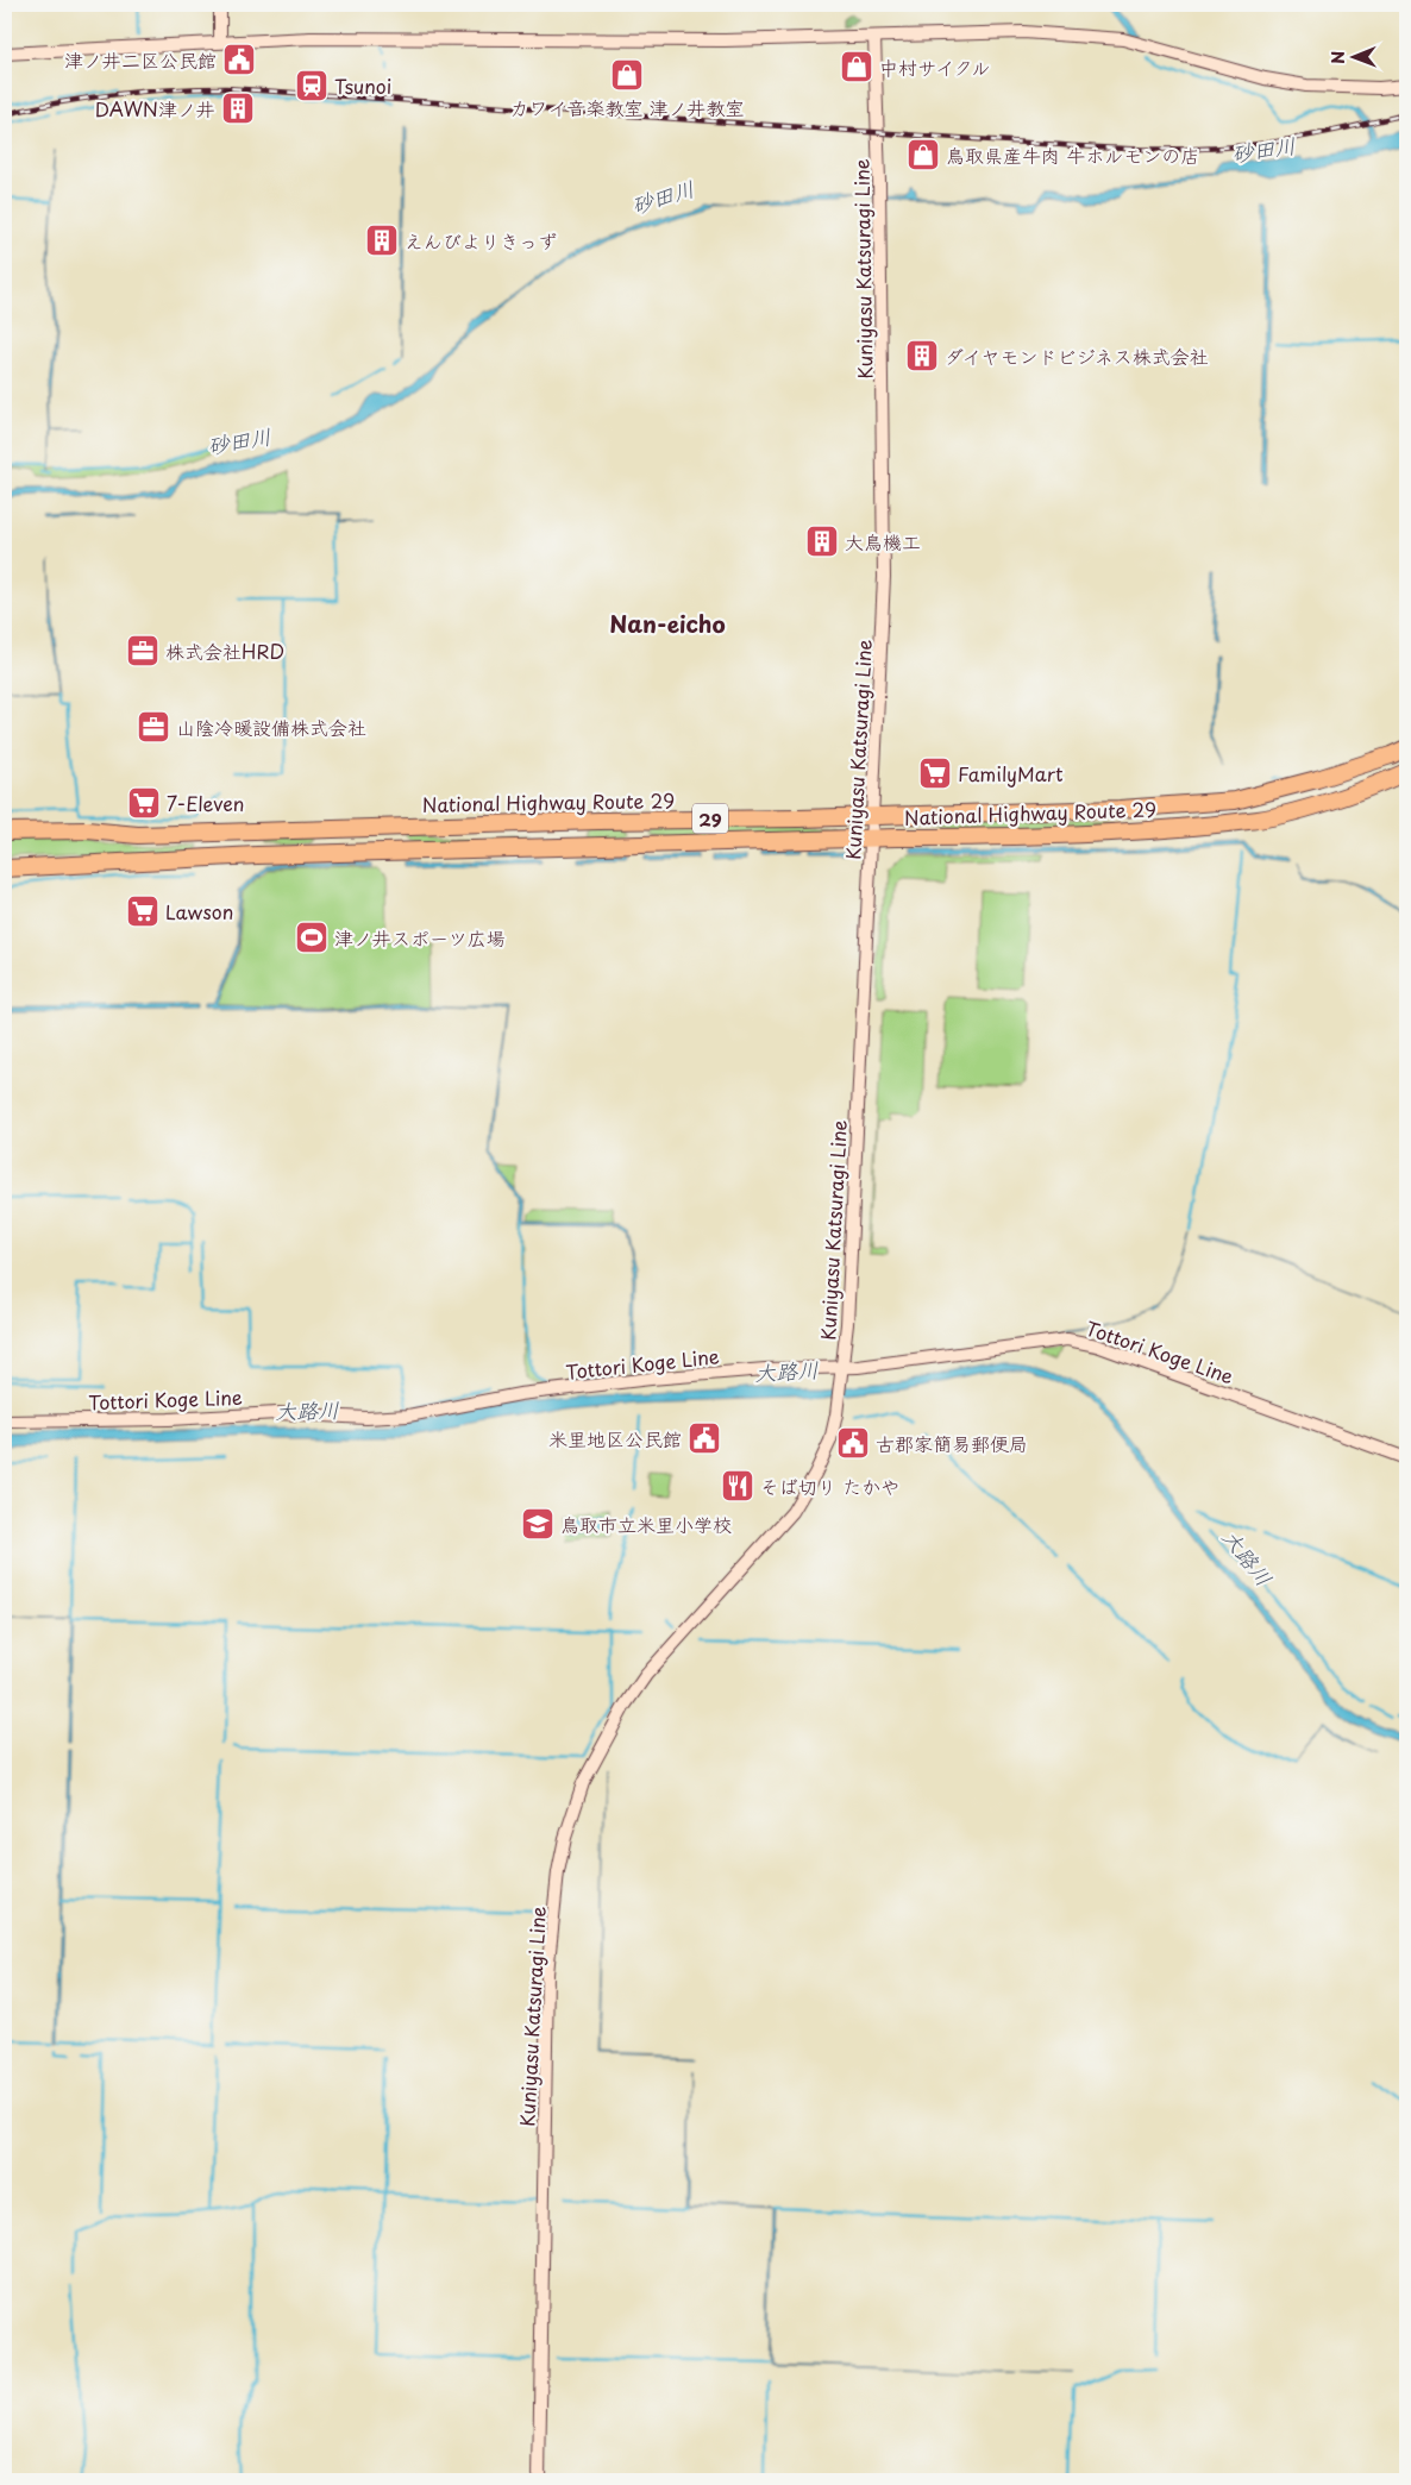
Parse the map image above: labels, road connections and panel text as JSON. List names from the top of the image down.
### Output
{
  "streets": {
    "highway": ["National Highway Route 29", "29"],
    "main road": ["Kuniyasu Katsuragi Line", "Tottori Koge Line"]
  },
  "crossings": [
    ["Kuniyasu Katsuragi Line", "National Highway Route 29"],
    ["Kuniyasu Katsuragi Line", "Tottori Koge Line"]
  ],
  "districts": ["Nan-eicho"],
  "water": ["砂田川", "大路川"],
  "places": {
    "public building": ["津ノ井二区公民館", "米里地区公民館", "古郡家簡易郵便局"],
    "shop": ["中村サイクル", "カワイ音楽教室 津ノ井教室", "鳥取県産牛肉 牛ホルモンの店"],
    "station": ["Tsunoi"],
    "building": [
      "DAWN津ノ井",
      "えんびよりきっず",
      "ダイヤモンドビジネス株式会社",
      "大鳥機工"
    ],
    "office": ["株式会社HRD", "山陰冷暖設備株式会社"],
    "supermarket": ["FamilyMart", "7-Eleven", "Lawson"],
    "sports": ["津ノ井スポーツ広場"],
    "restaurant": ["そば切り たかや"],
    "school or university": ["鳥取市立米里小学校"]
  },
  "north": "left"
}
